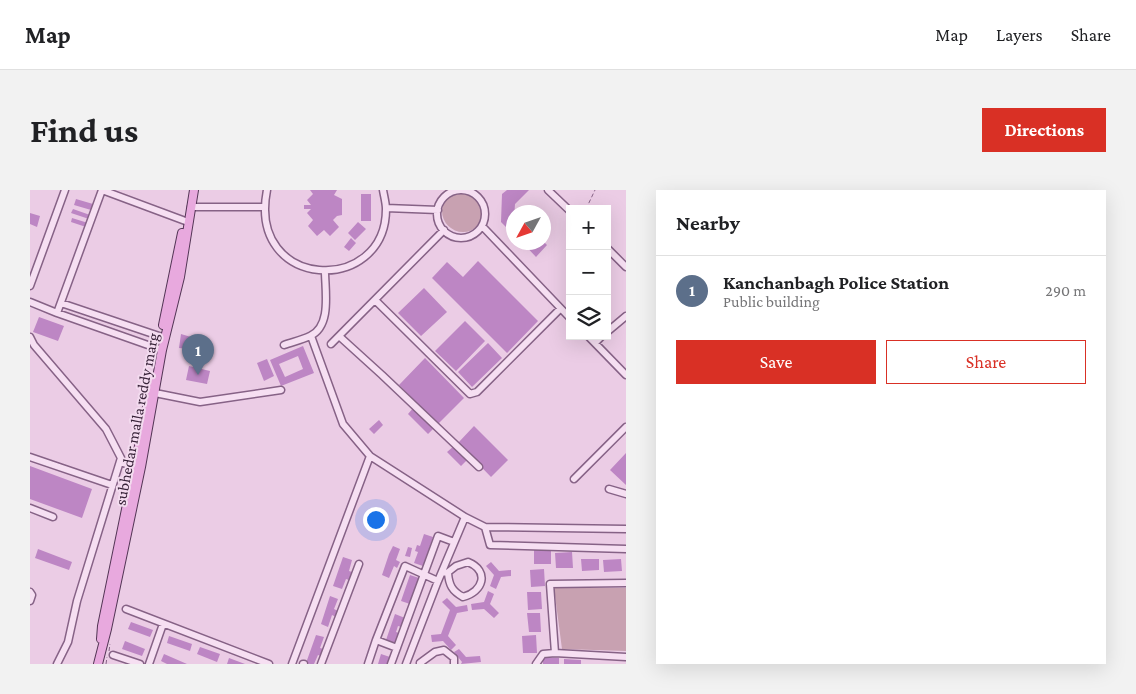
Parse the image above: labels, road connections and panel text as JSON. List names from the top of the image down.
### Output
{
  "streets": {
    "main road": ["subhedar malla reddy marg"]
  },
  "north": "bottom left",
  "page": {
    "header": "Map",
    "nav": ["Map", "Layers", "Share"],
    "buttons": [
      "Directions",
      ["Save", "Share"]
    ],
    "title": "Find us",
    "heading": "Nearby",
    "map_buttons": ["+", "−"],
    "list": [
      {
        "mark": "1",
        "name": "Kanchanbagh Police Station",
        "note": "Public building",
        "value": "290 m"
      }
    ],
    "pins": "1"
  }
}
